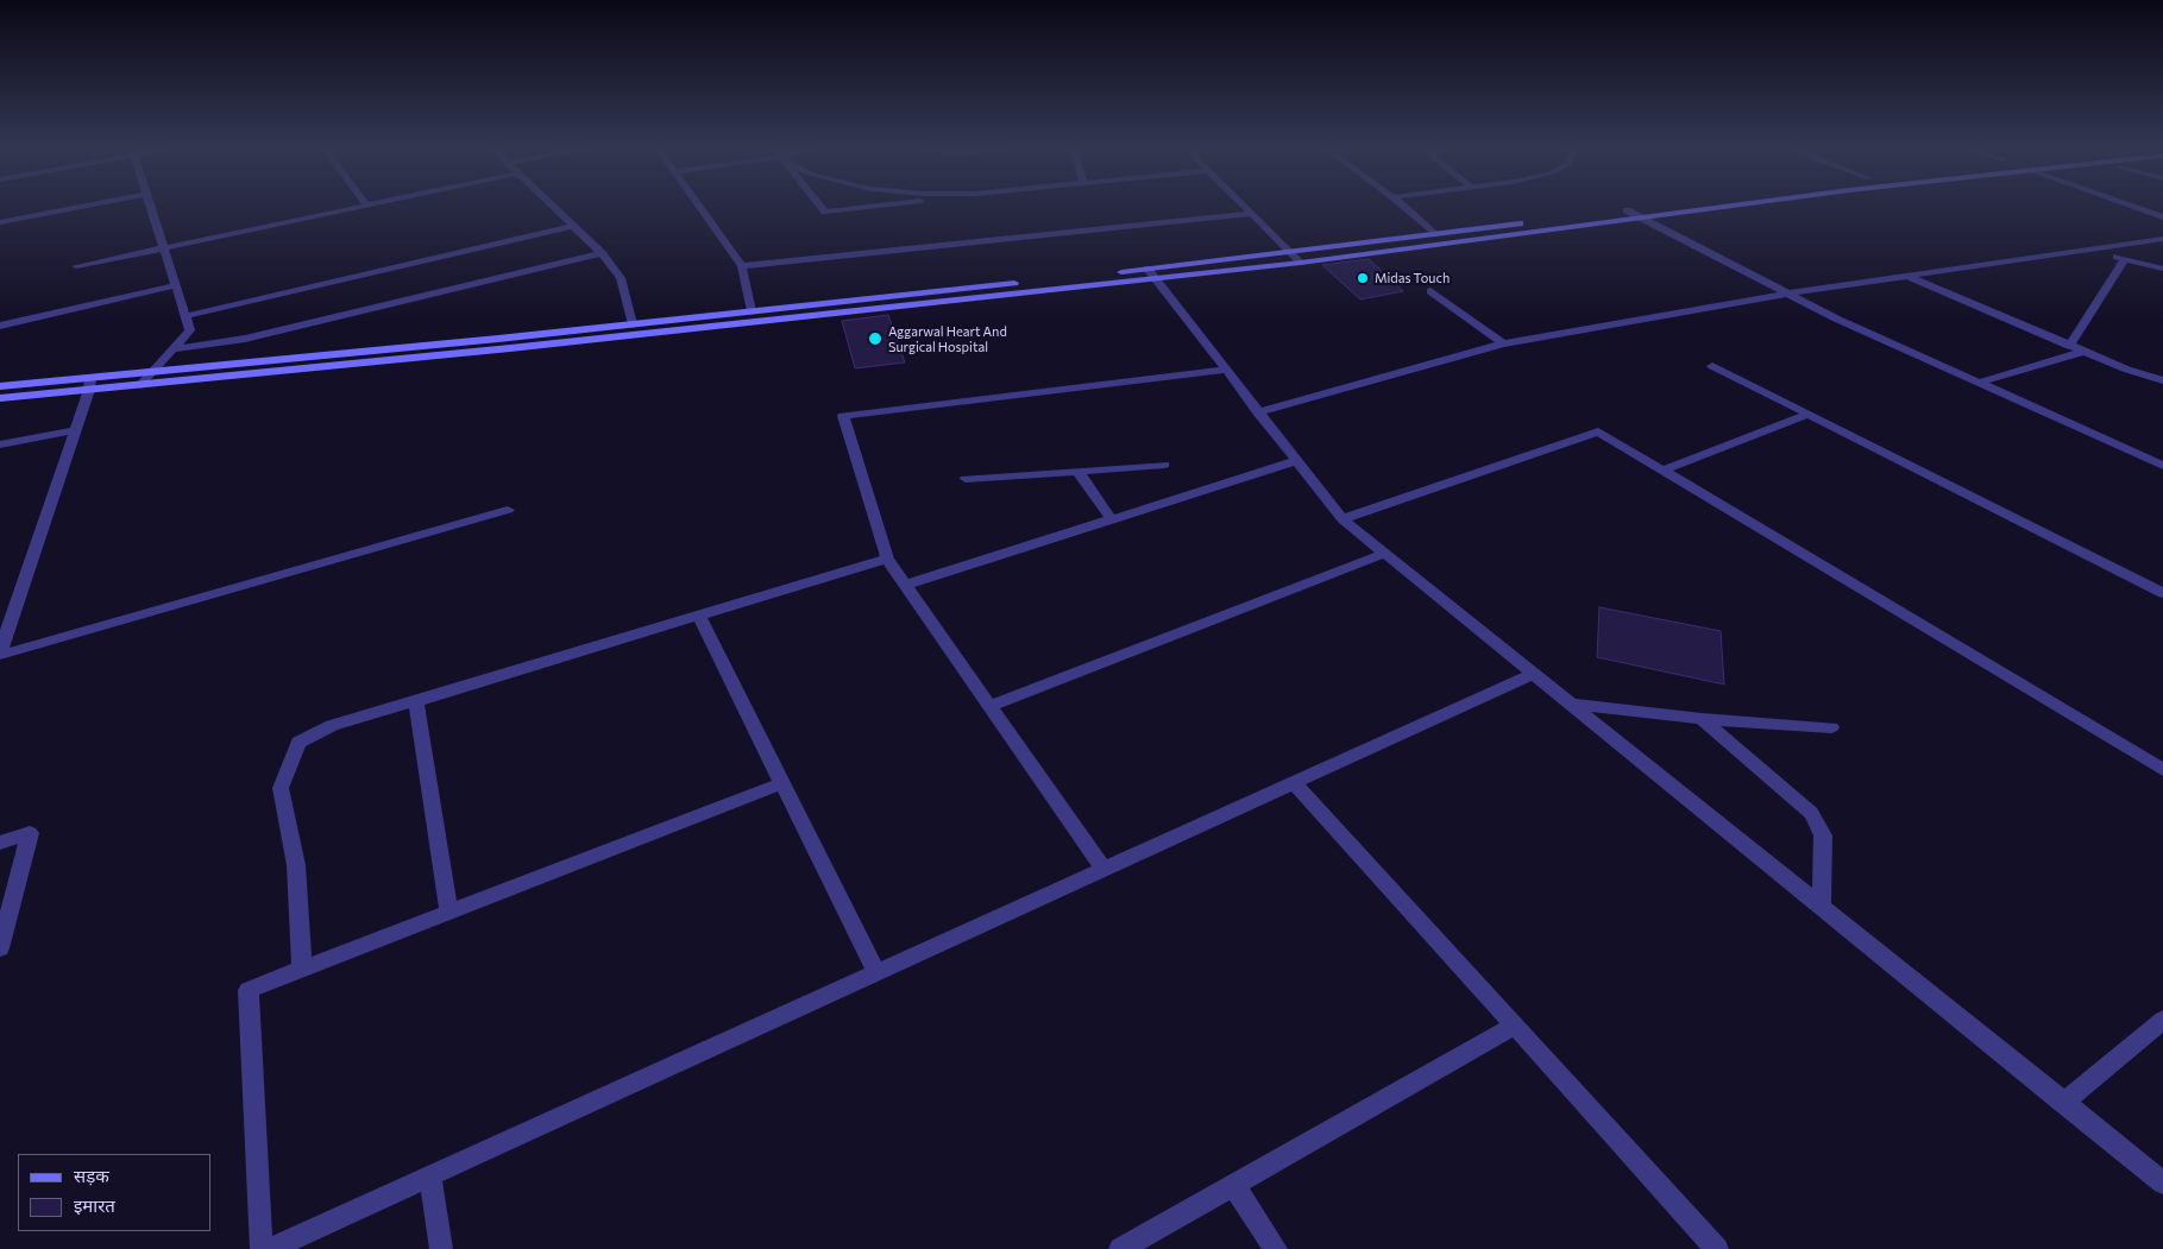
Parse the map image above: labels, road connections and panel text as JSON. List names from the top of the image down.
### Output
{
  "places": ["Midas Touch", "Aggarwal Heart And Surgical Hospital"],
  "legend": ["सड़क", "इमारत"]
}
